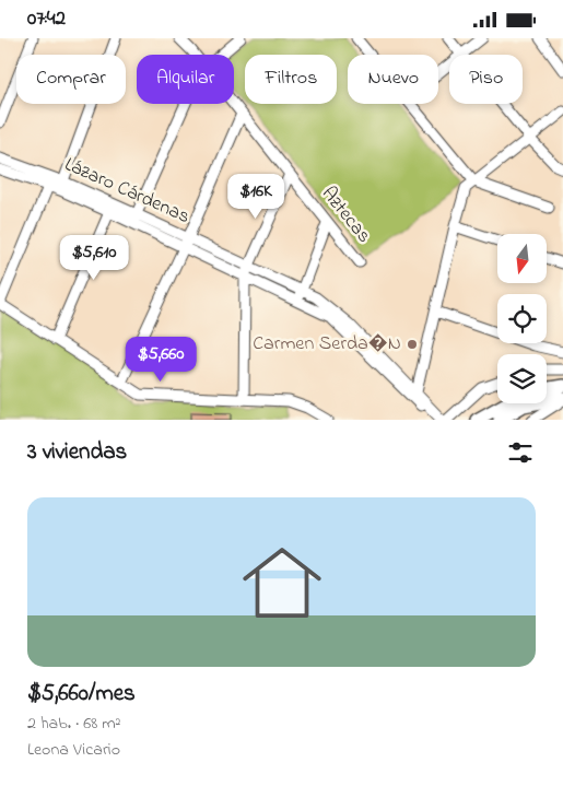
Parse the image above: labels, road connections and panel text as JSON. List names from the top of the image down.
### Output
{
  "streets": {
    "street": ["Lázaro Cárdenas", "Aztecas"]
  },
  "places": ["Carmen Serda�N"],
  "north": "bottom",
  "page": {
    "status": "07:42",
    "chip": [
      "Comprar",
      "Alquilar",
      "Filtros",
      "Nuevo",
      "Piso"
    ],
    "price": ["$16K", "$5,610", "$5,660"],
    "heading": "3 viviendas",
    "list": [
      {
        "name": "$5,660/mes",
        "note": "2 hab. · 68 m² · Leona Vicario"
      }
    ]
  }
}
